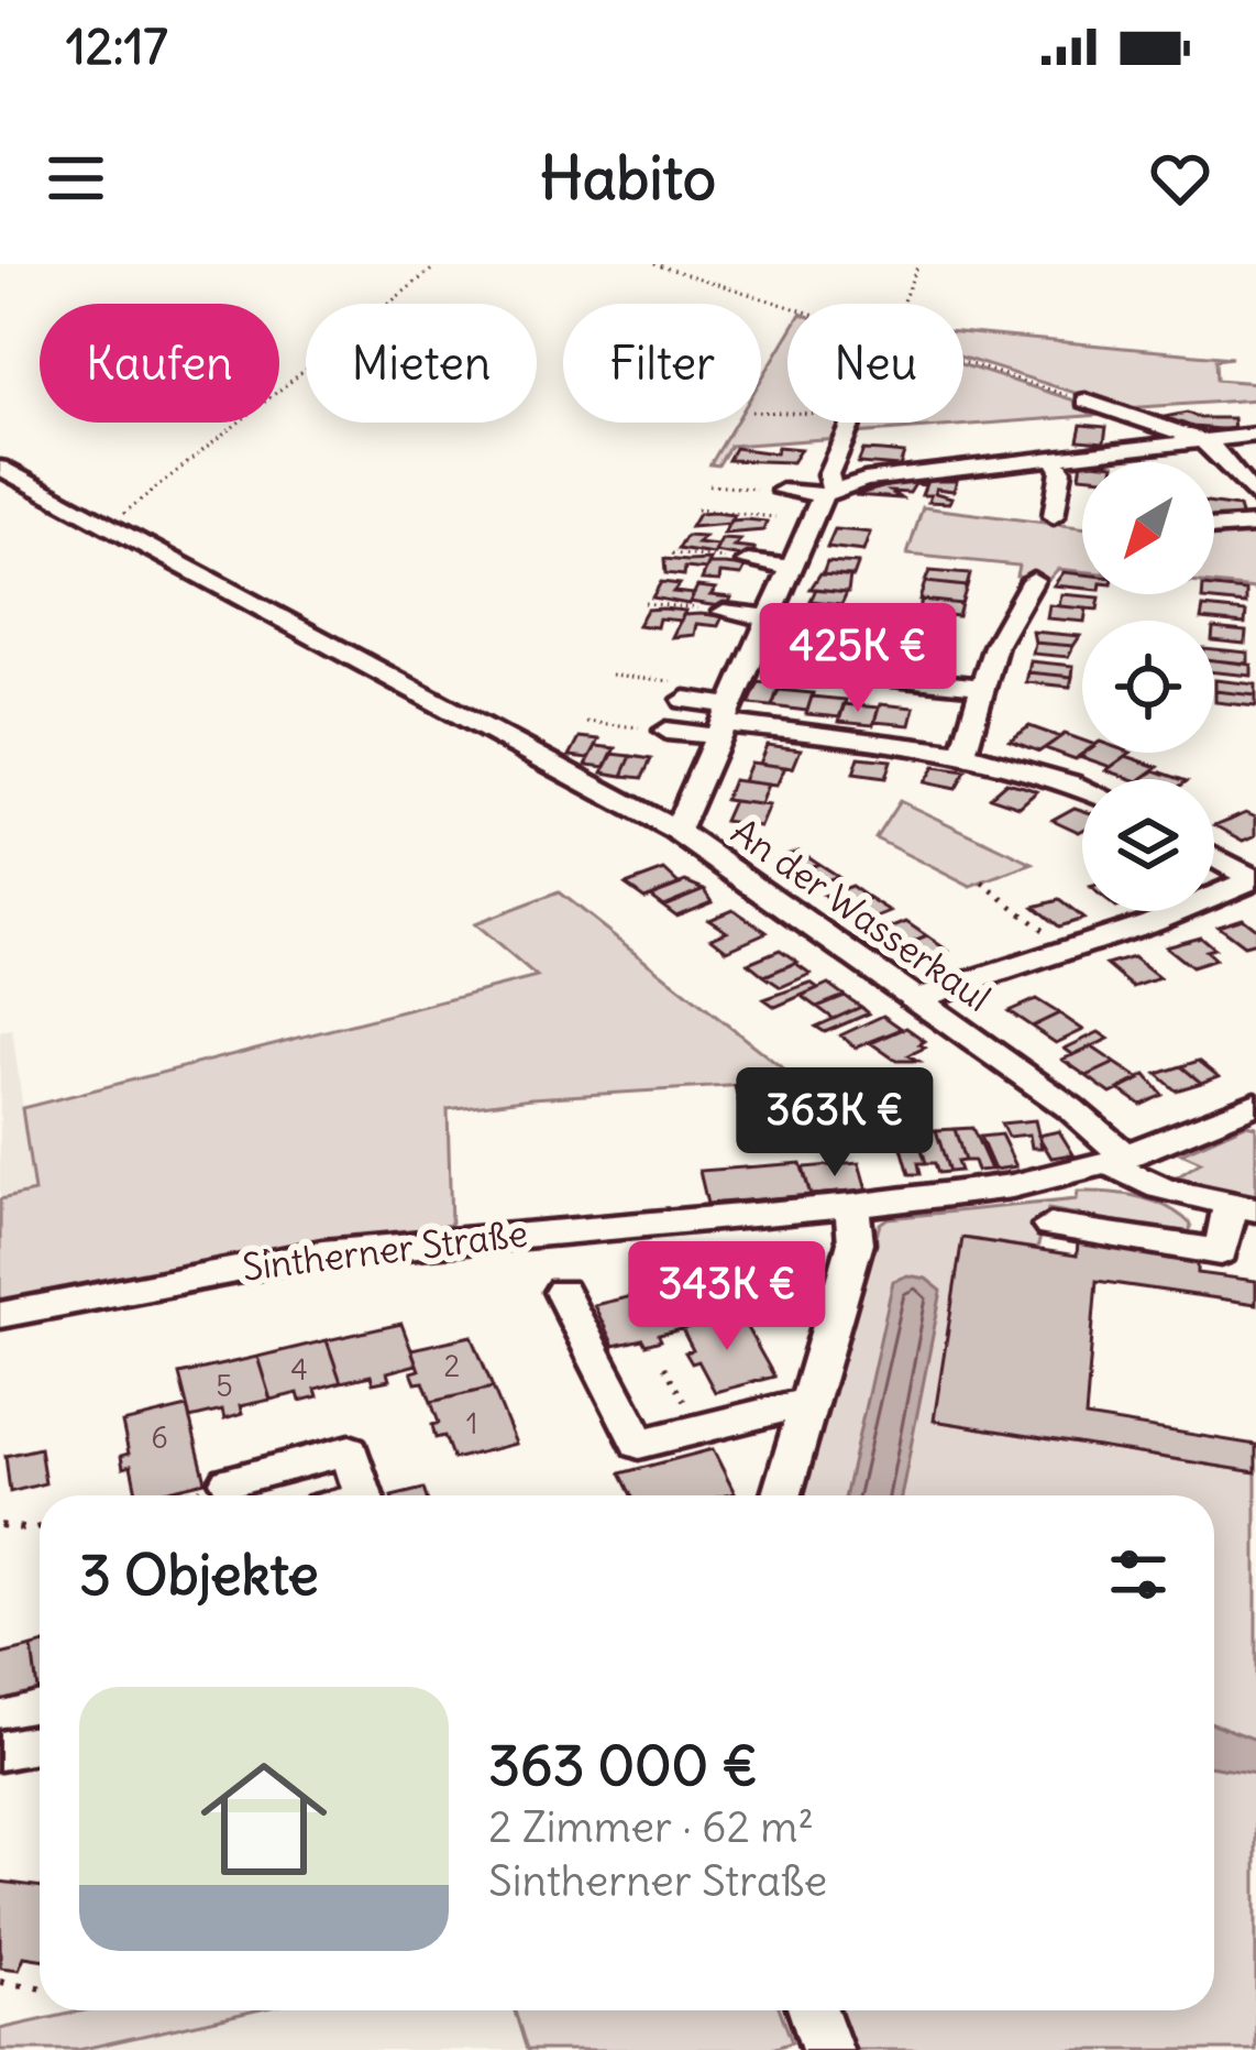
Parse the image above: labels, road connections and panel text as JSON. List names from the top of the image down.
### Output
{
  "streets": {
    "street": ["An der Wasserkaul", "Sintherner Straße"]
  },
  "crossings": [
    ["An der Wasserkaul", "Sintherner Straße"]
  ],
  "house_numbers": [
    "2",
    "4",
    "5",
    "1",
    "6"
  ],
  "north": "bottom left",
  "page": {
    "status": "12:17",
    "header": "Habito",
    "chip": [
      "Kaufen",
      "Mieten",
      "Filter",
      "Neu"
    ],
    "price": ["425K €", "363K €", "343K €"],
    "heading": "3 Objekte",
    "list": [
      {
        "name": "363 000 €",
        "note": "2 Zimmer · 62 m² · Sintherner Straße"
      }
    ]
  }
}
